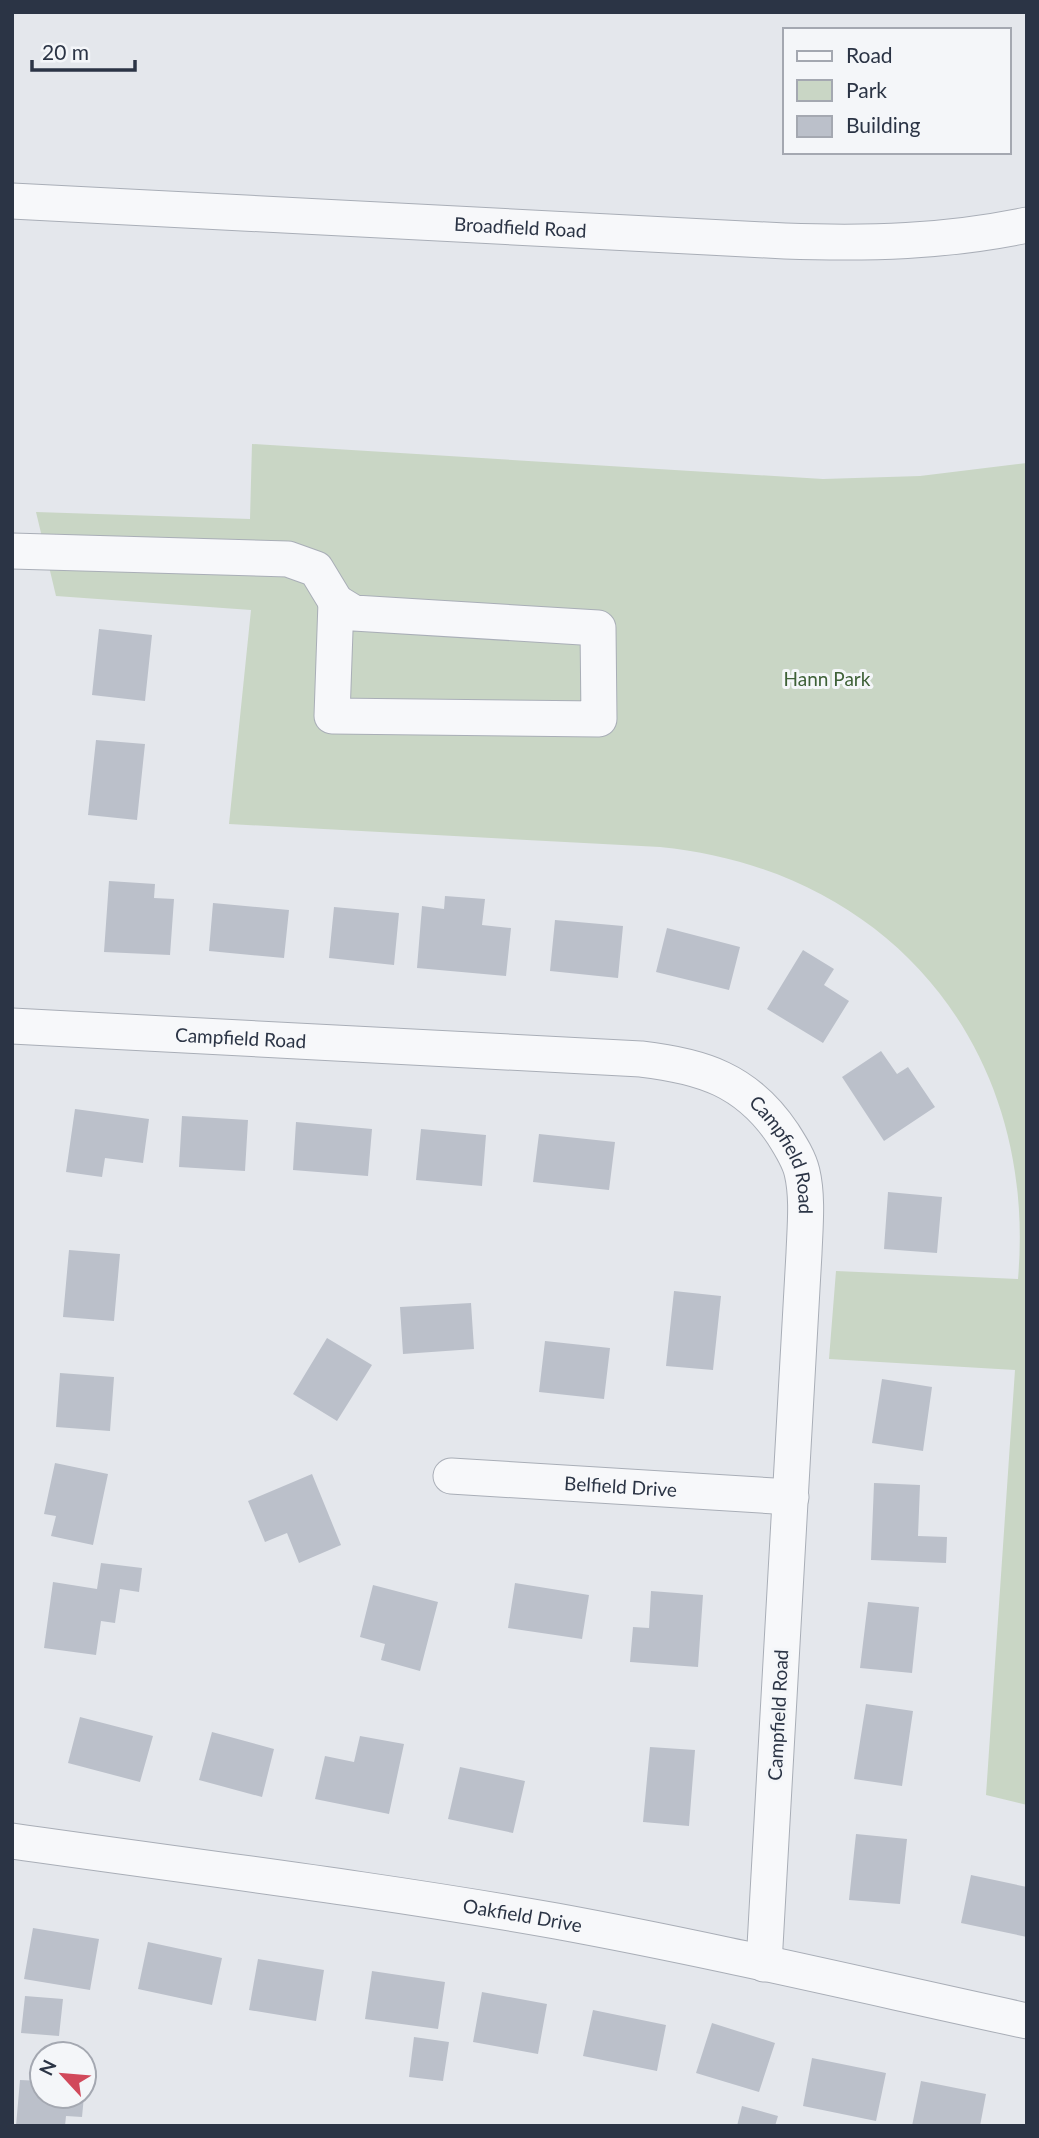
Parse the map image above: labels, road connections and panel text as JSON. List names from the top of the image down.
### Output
{
  "streets": {
    "street": [
      "Broadfield Road",
      "Campfield Road",
      "Belfield Drive",
      "Oakfield Drive"
    ]
  },
  "crossings": [
    ["Campfield Road", "Belfield Drive"],
    ["Campfield Road", "Oakfield Drive"]
  ],
  "parks": ["Hann Park"],
  "legend": ["Road", "Park", "Building"],
  "scale_bar": "20 m",
  "north": "top left"
}
